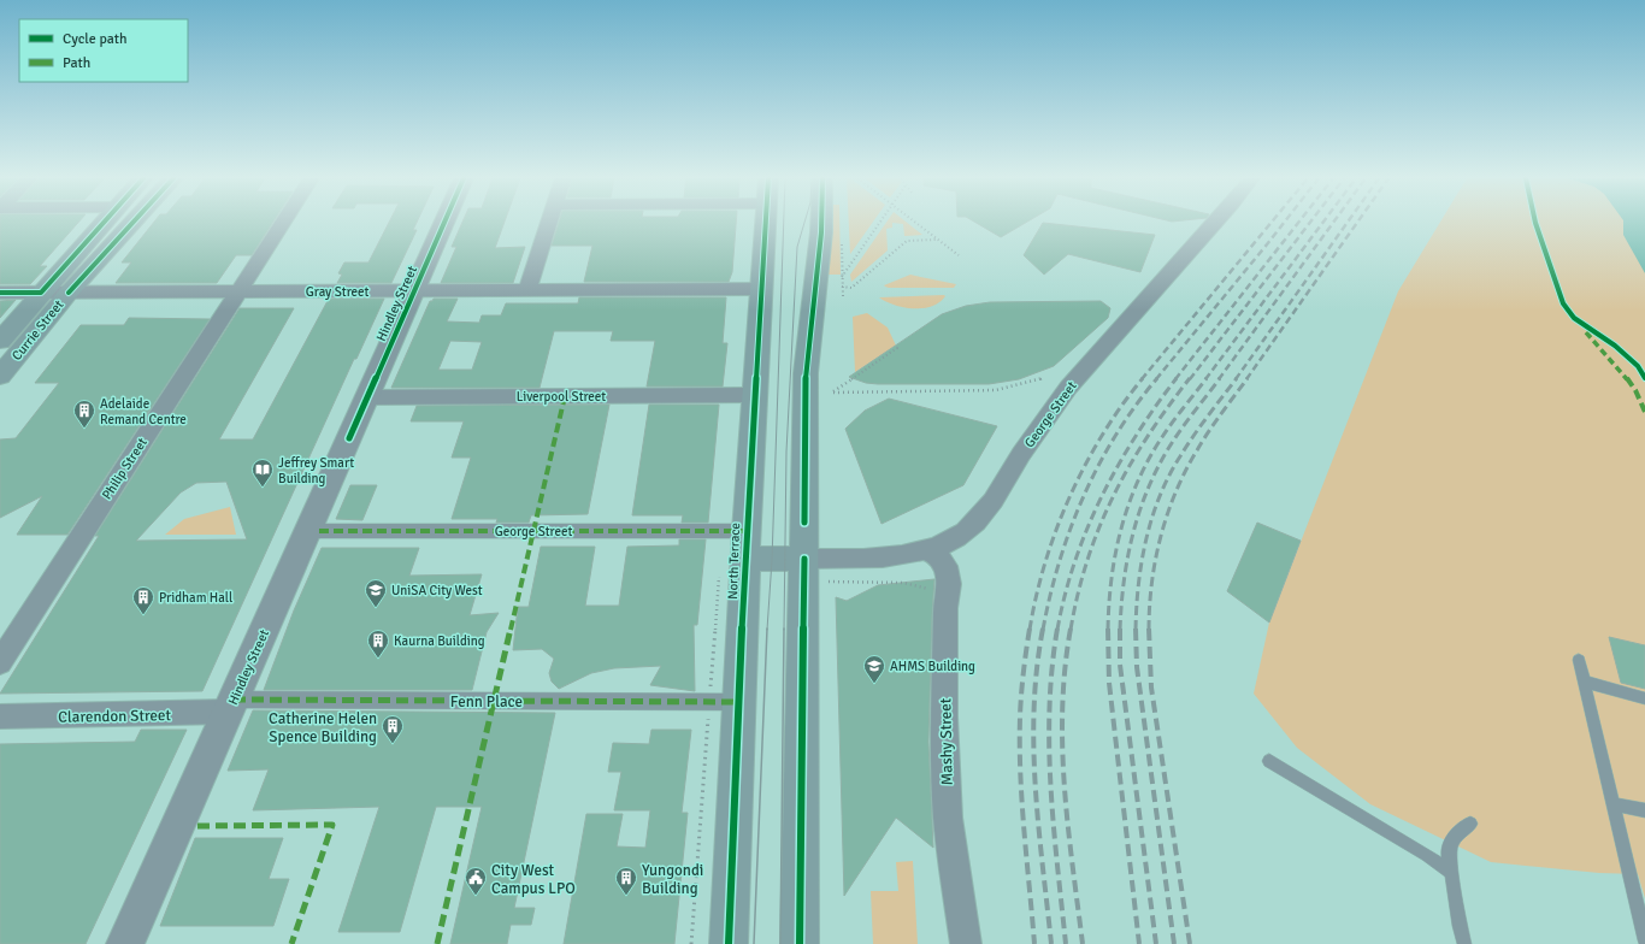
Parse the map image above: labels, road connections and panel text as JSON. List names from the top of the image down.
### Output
{
  "streets": {
    "main road": ["Currie Street", "North Terrace"],
    "street": [
      "Gray Street",
      "Hindley Street",
      "Liverpool Street",
      "George Street",
      "Philip Street",
      "Fenn Place",
      "Clarendon Street",
      "Mashy Street"
    ]
  },
  "crossings": [
    ["Gray Street", "Hindley Street"],
    ["Gray Street", "Currie Street"],
    ["Gray Street", "Philip Street"],
    ["Gray Street", "North Terrace"],
    ["Hindley Street", "Liverpool Street"],
    ["Hindley Street", "Fenn Place"],
    ["Hindley Street", "Clarendon Street"],
    ["Liverpool Street", "North Terrace"],
    ["George Street", "North Terrace"],
    ["George Street", "Mashy Street"],
    ["North Terrace", "Fenn Place"],
    ["Fenn Place", "Clarendon Street"]
  ],
  "places": {
    "building": [
      "Adelaide Remand Centre",
      "Pridham Hall",
      "Kaurna Building",
      "Catherine Helen Spence Building",
      "Yungondi Building"
    ],
    "library": ["Jeffrey Smart Building"],
    "school or university": ["UniSA City West", "AHMS Building"],
    "public building": ["City West Campus LPO"]
  },
  "legend": ["Cycle path", "Path"]
}
